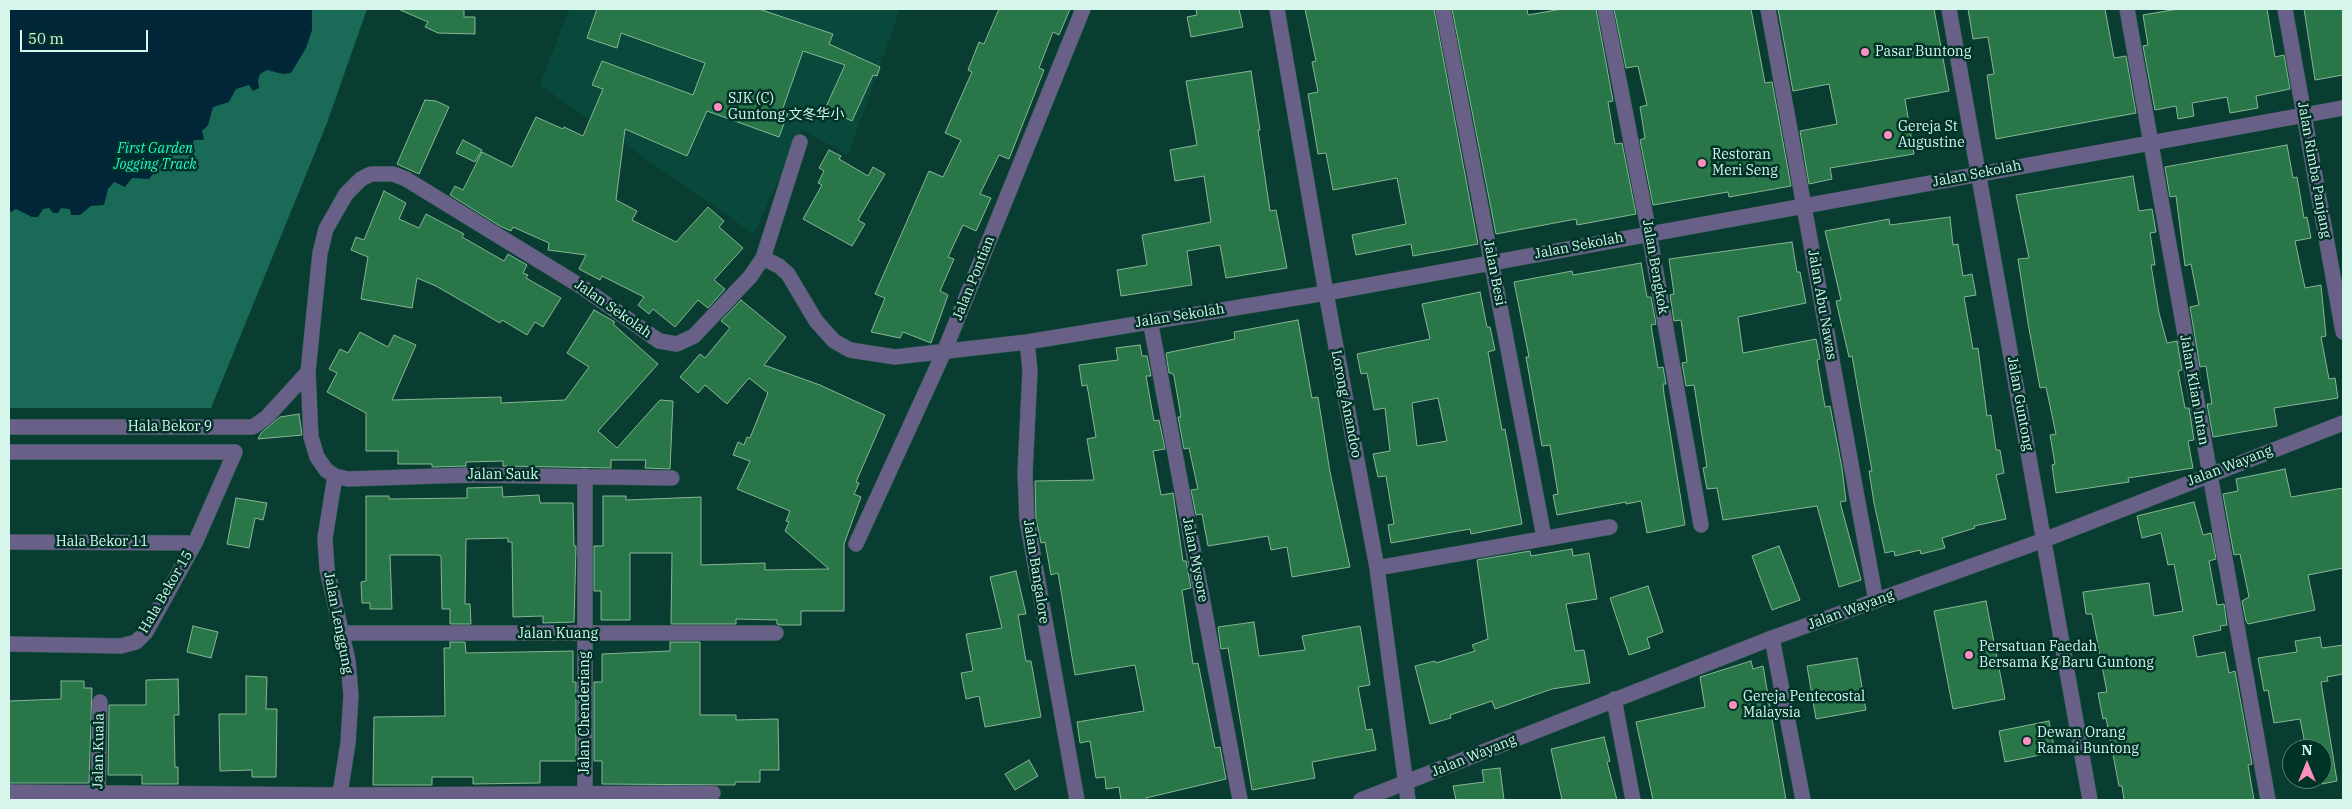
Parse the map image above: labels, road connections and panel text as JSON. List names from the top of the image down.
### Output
{
  "streets": {
    "street": [
      "Jalan Rimba Panjang",
      "Jalan Sekolah",
      "Jalan Bengkok",
      "Jalan Besi",
      "Jalan Pontian",
      "Jalan Abu Nawas",
      "Jalan Klian Intan",
      "Lorong Anandoo",
      "Jalan Guntong",
      "Hala Bekor 9",
      "Jalan Wayang",
      "Jalan Sauk",
      "Hala Bekor 11",
      "Jalan Mysore",
      "Jalan Bangalore",
      "Hala Bekor 15",
      "Jalan Lenggung",
      "Jalan Kuang",
      "Jalan Chenderiang",
      "Jalan Kuala"
    ]
  },
  "crossings": [
    ["Jalan Rimba Panjang", "Jalan Sekolah"],
    ["Jalan Sekolah", "Jalan Bengkok"],
    ["Jalan Sekolah", "Jalan Besi"],
    ["Jalan Sekolah", "Jalan Pontian"],
    ["Jalan Sekolah", "Jalan Abu Nawas"],
    ["Jalan Sekolah", "Jalan Klian Intan"],
    ["Jalan Sekolah", "Lorong Anandoo"],
    ["Jalan Sekolah", "Jalan Guntong"],
    ["Jalan Sekolah", "Hala Bekor 9"],
    ["Jalan Sekolah", "Jalan Sauk"],
    ["Jalan Sekolah", "Jalan Mysore"],
    ["Jalan Sekolah", "Jalan Bangalore"],
    ["Jalan Sekolah", "Jalan Lenggung"],
    ["Jalan Abu Nawas", "Jalan Wayang"],
    ["Jalan Klian Intan", "Jalan Wayang"],
    ["Lorong Anandoo", "Jalan Wayang"],
    ["Jalan Guntong", "Jalan Wayang"],
    ["Jalan Sauk", "Jalan Lenggung"],
    ["Jalan Sauk", "Jalan Chenderiang"],
    ["Hala Bekor 11", "Hala Bekor 15"],
    ["Jalan Lenggung", "Jalan Kuang"],
    ["Jalan Kuang", "Jalan Chenderiang"]
  ],
  "parks": ["First Garden Jogging Track"],
  "places": [
    "Pasar Buntong",
    "SJK (C) Guntong 文冬华小",
    "Gereja St Augustine",
    "Restoran Meri Seng",
    "Persatuan Faedah Bersama Kg Baru Guntong",
    "Gereja Pentecostal Malaysia",
    "Dewan Orang Ramai Buntong"
  ],
  "scale_bar": "50 m",
  "north": "top"
}
